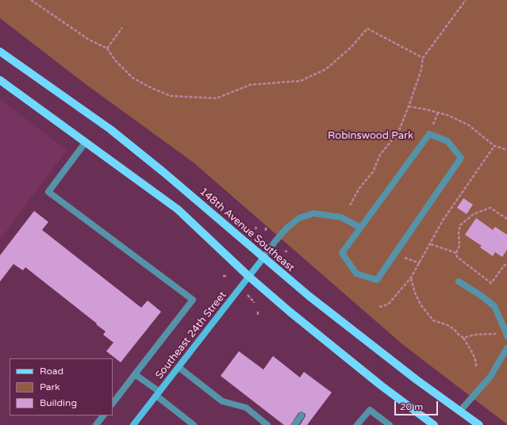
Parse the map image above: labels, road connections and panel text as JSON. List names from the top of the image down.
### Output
{
  "streets": {
    "main road": ["148th Avenue Southeast"],
    "street": ["Southeast 24th Street"]
  },
  "crossings": [
    ["148th Avenue Southeast", "Southeast 24th Street"]
  ],
  "parks": ["Robinswood Park"],
  "legend": ["Road", "Park", "Building"],
  "scale_bar": "20 m"
}
